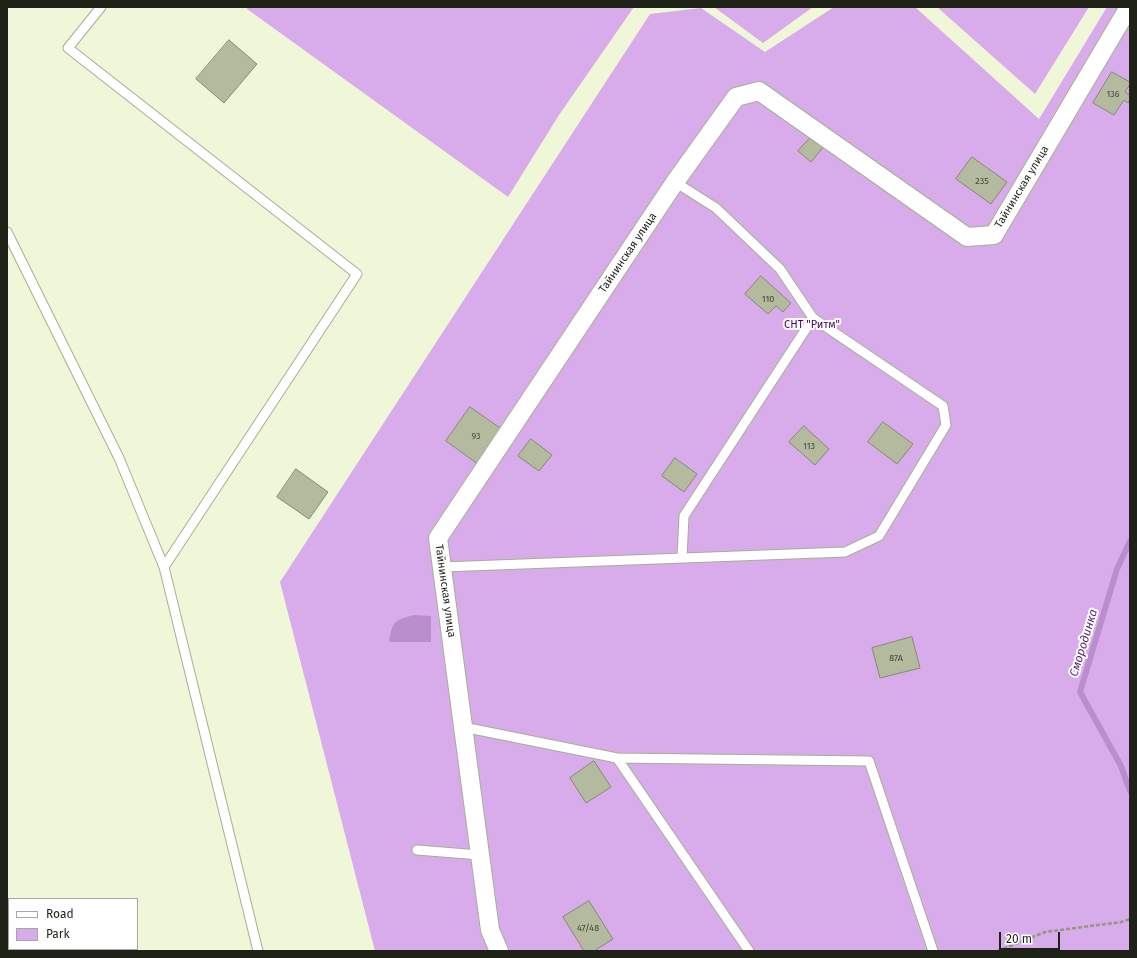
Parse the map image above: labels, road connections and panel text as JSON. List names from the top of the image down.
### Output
{
  "streets": {
    "street": ["Тайнинская улица"]
  },
  "water": ["Смородинка"],
  "parks": ["СНТ \"Ритм\""],
  "house_numbers": [
    "136",
    "235",
    "110",
    "93",
    "113",
    "87А",
    "47/48"
  ],
  "legend": ["Road", "Park"],
  "scale_bar": "20 m"
}
